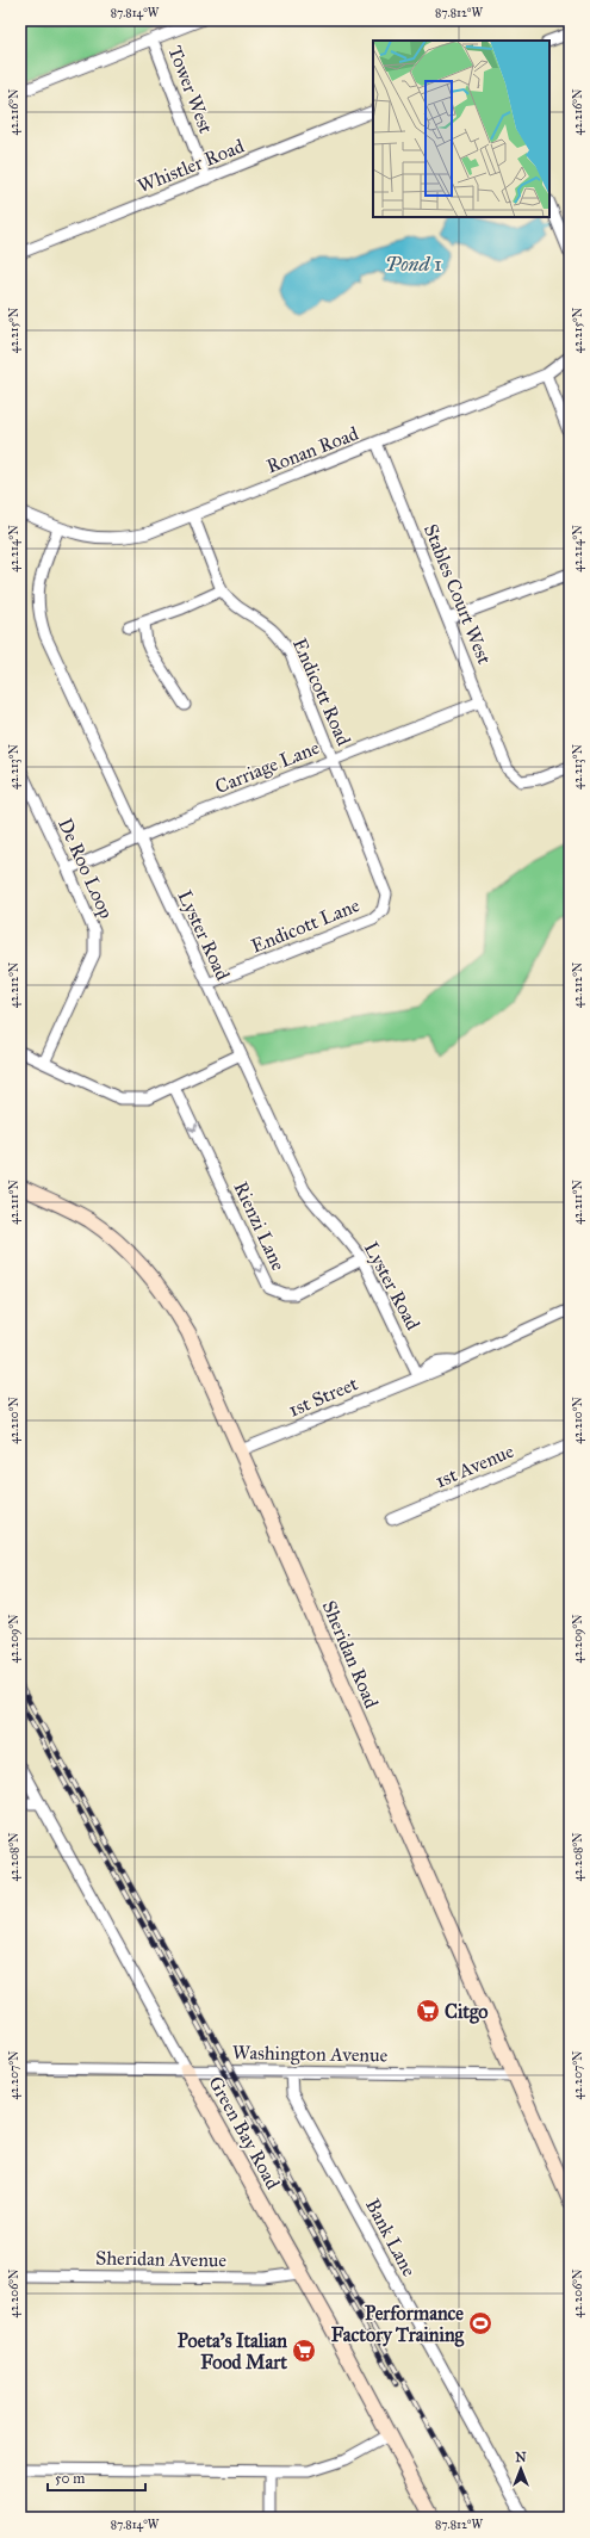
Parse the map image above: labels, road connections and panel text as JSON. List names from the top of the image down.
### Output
{
  "streets": {
    "main road": ["Sheridan Road", "Green Bay Road"],
    "street": [
      "Tower West",
      "Whistler Road",
      "Ronan Road",
      "Stables Court West",
      "Endicott Road",
      "Carriage Lane",
      "De Roo Loop",
      "Endicott Lane",
      "Lyster Road",
      "Rienzi Lane",
      "1st Street",
      "1st Avenue",
      "Washington Avenue",
      "Bank Lane",
      "Sheridan Avenue"
    ]
  },
  "crossings": [
    ["Tower West", "Whistler Road"],
    ["Ronan Road", "Stables Court West"],
    ["Ronan Road", "Endicott Road"],
    ["Ronan Road", "Lyster Road"],
    ["Stables Court West", "Carriage Lane"],
    ["Endicott Road", "Carriage Lane"],
    ["Endicott Road", "Endicott Lane"],
    ["Carriage Lane", "De Roo Loop"],
    ["Carriage Lane", "Lyster Road"],
    ["Endicott Lane", "Lyster Road"],
    ["Lyster Road", "Rienzi Lane"],
    ["Lyster Road", "1st Street"],
    ["1st Street", "Sheridan Road"],
    ["Sheridan Road", "Washington Avenue"],
    ["Washington Avenue", "Green Bay Road"],
    ["Washington Avenue", "Bank Lane"],
    ["Green Bay Road", "Sheridan Avenue"]
  ],
  "water": ["Pond 1"],
  "places": {
    "supermarket": ["Citgo", "Poeta's Italian Food Mart"],
    "sports": ["Performance Factory Training"]
  },
  "scale_bar": "50 m",
  "north": "top",
  "coordinates": [
    "87.814°W",
    "87.812°W",
    "42.216°N",
    "42.215°N",
    "42.214°N",
    "42.213°N",
    "42.212°N",
    "42.211°N",
    "42.210°N",
    "42.209°N",
    "42.208°N",
    "42.207°N",
    "42.206°N"
  ]
}
